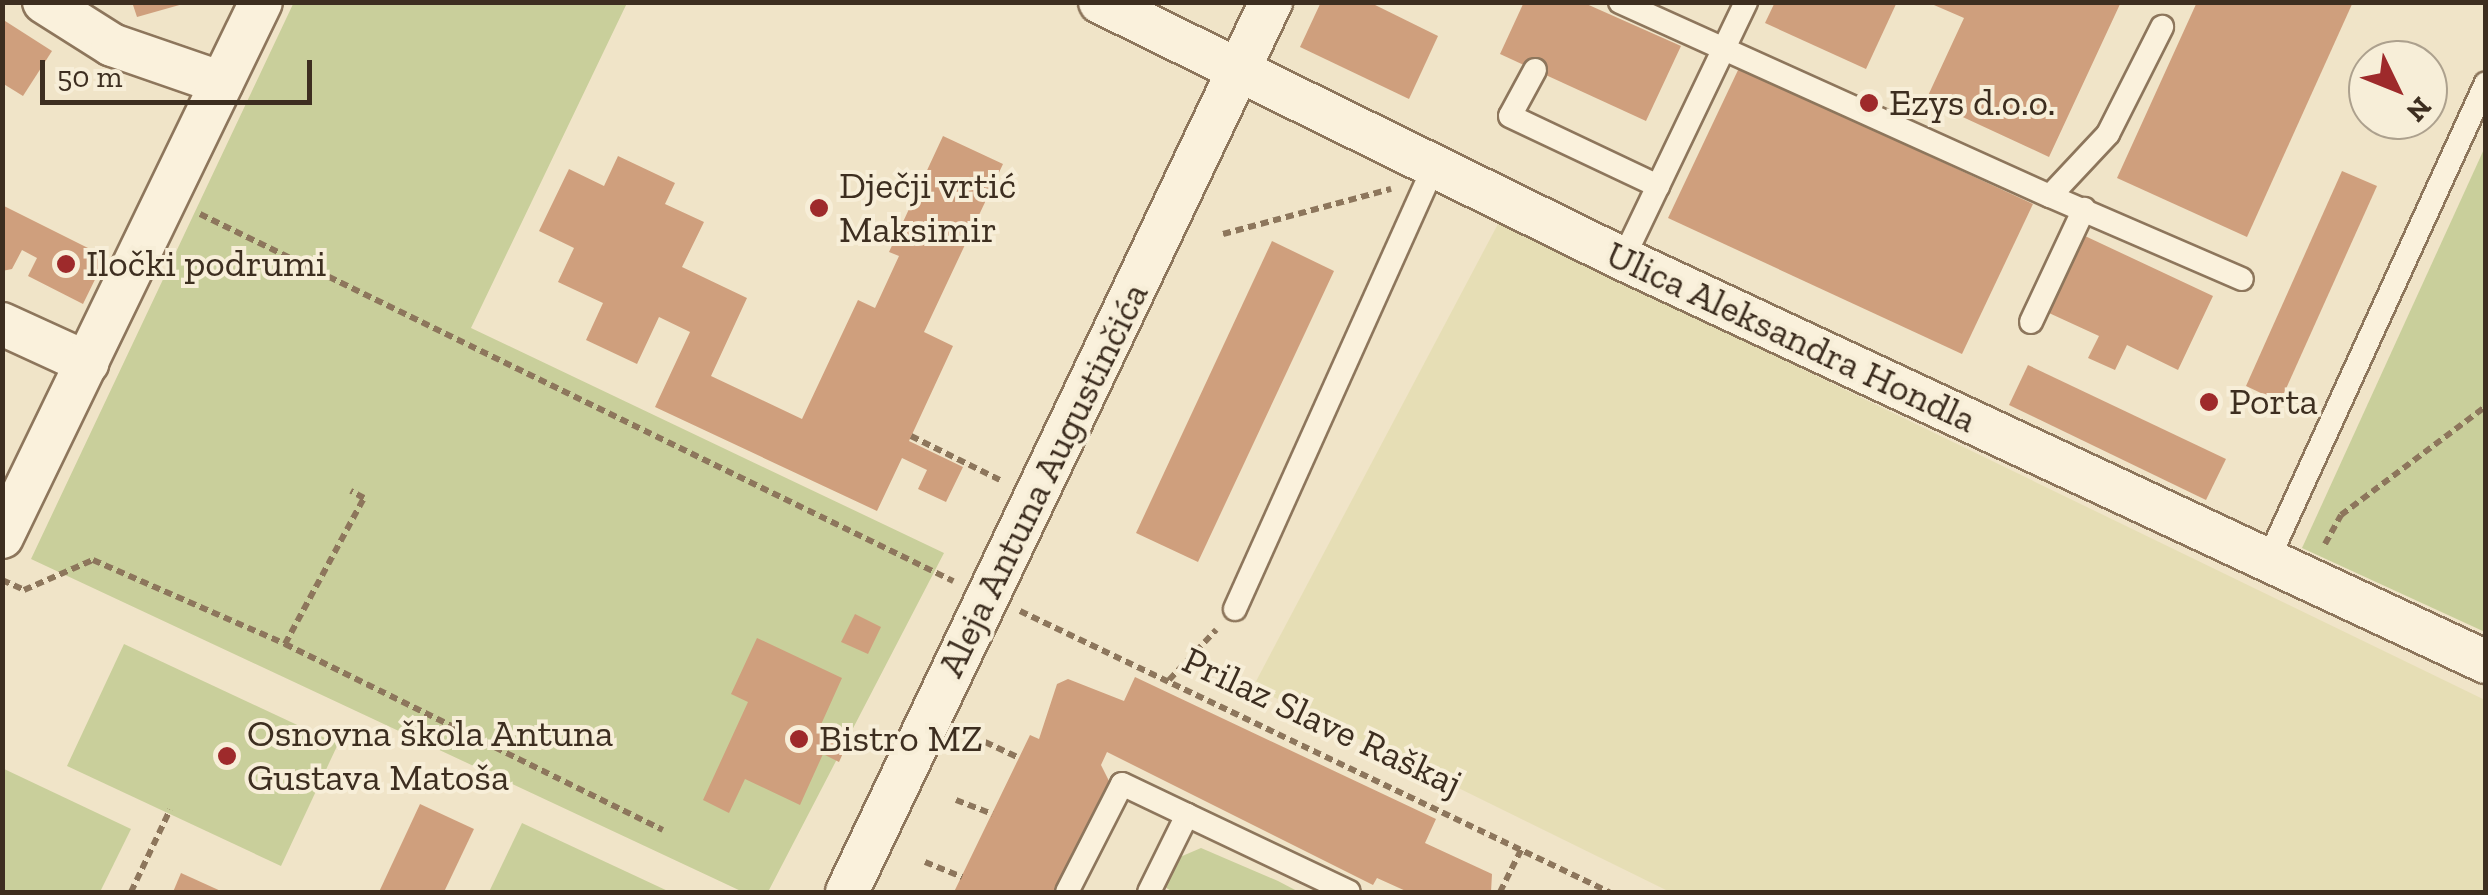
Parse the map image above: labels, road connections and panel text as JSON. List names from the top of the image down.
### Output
{
  "streets": {
    "street": ["Ulica Aleksandra Hondla", "Aleja Antuna Augustinčića"],
    "path": ["Prilaz Slave Raškaj"]
  },
  "crossings": [
    ["Ulica Aleksandra Hondla", "Aleja Antuna Augustinčića"]
  ],
  "places": [
    "Ezys d.o.o.",
    "Dječji vrtić Maksimir",
    "Iločki podrumi",
    "Porta",
    "Bistro MZ",
    "Osnovna škola Antuna Gustava Matoša"
  ],
  "scale_bar": "50 m",
  "north": "bottom right"
}
